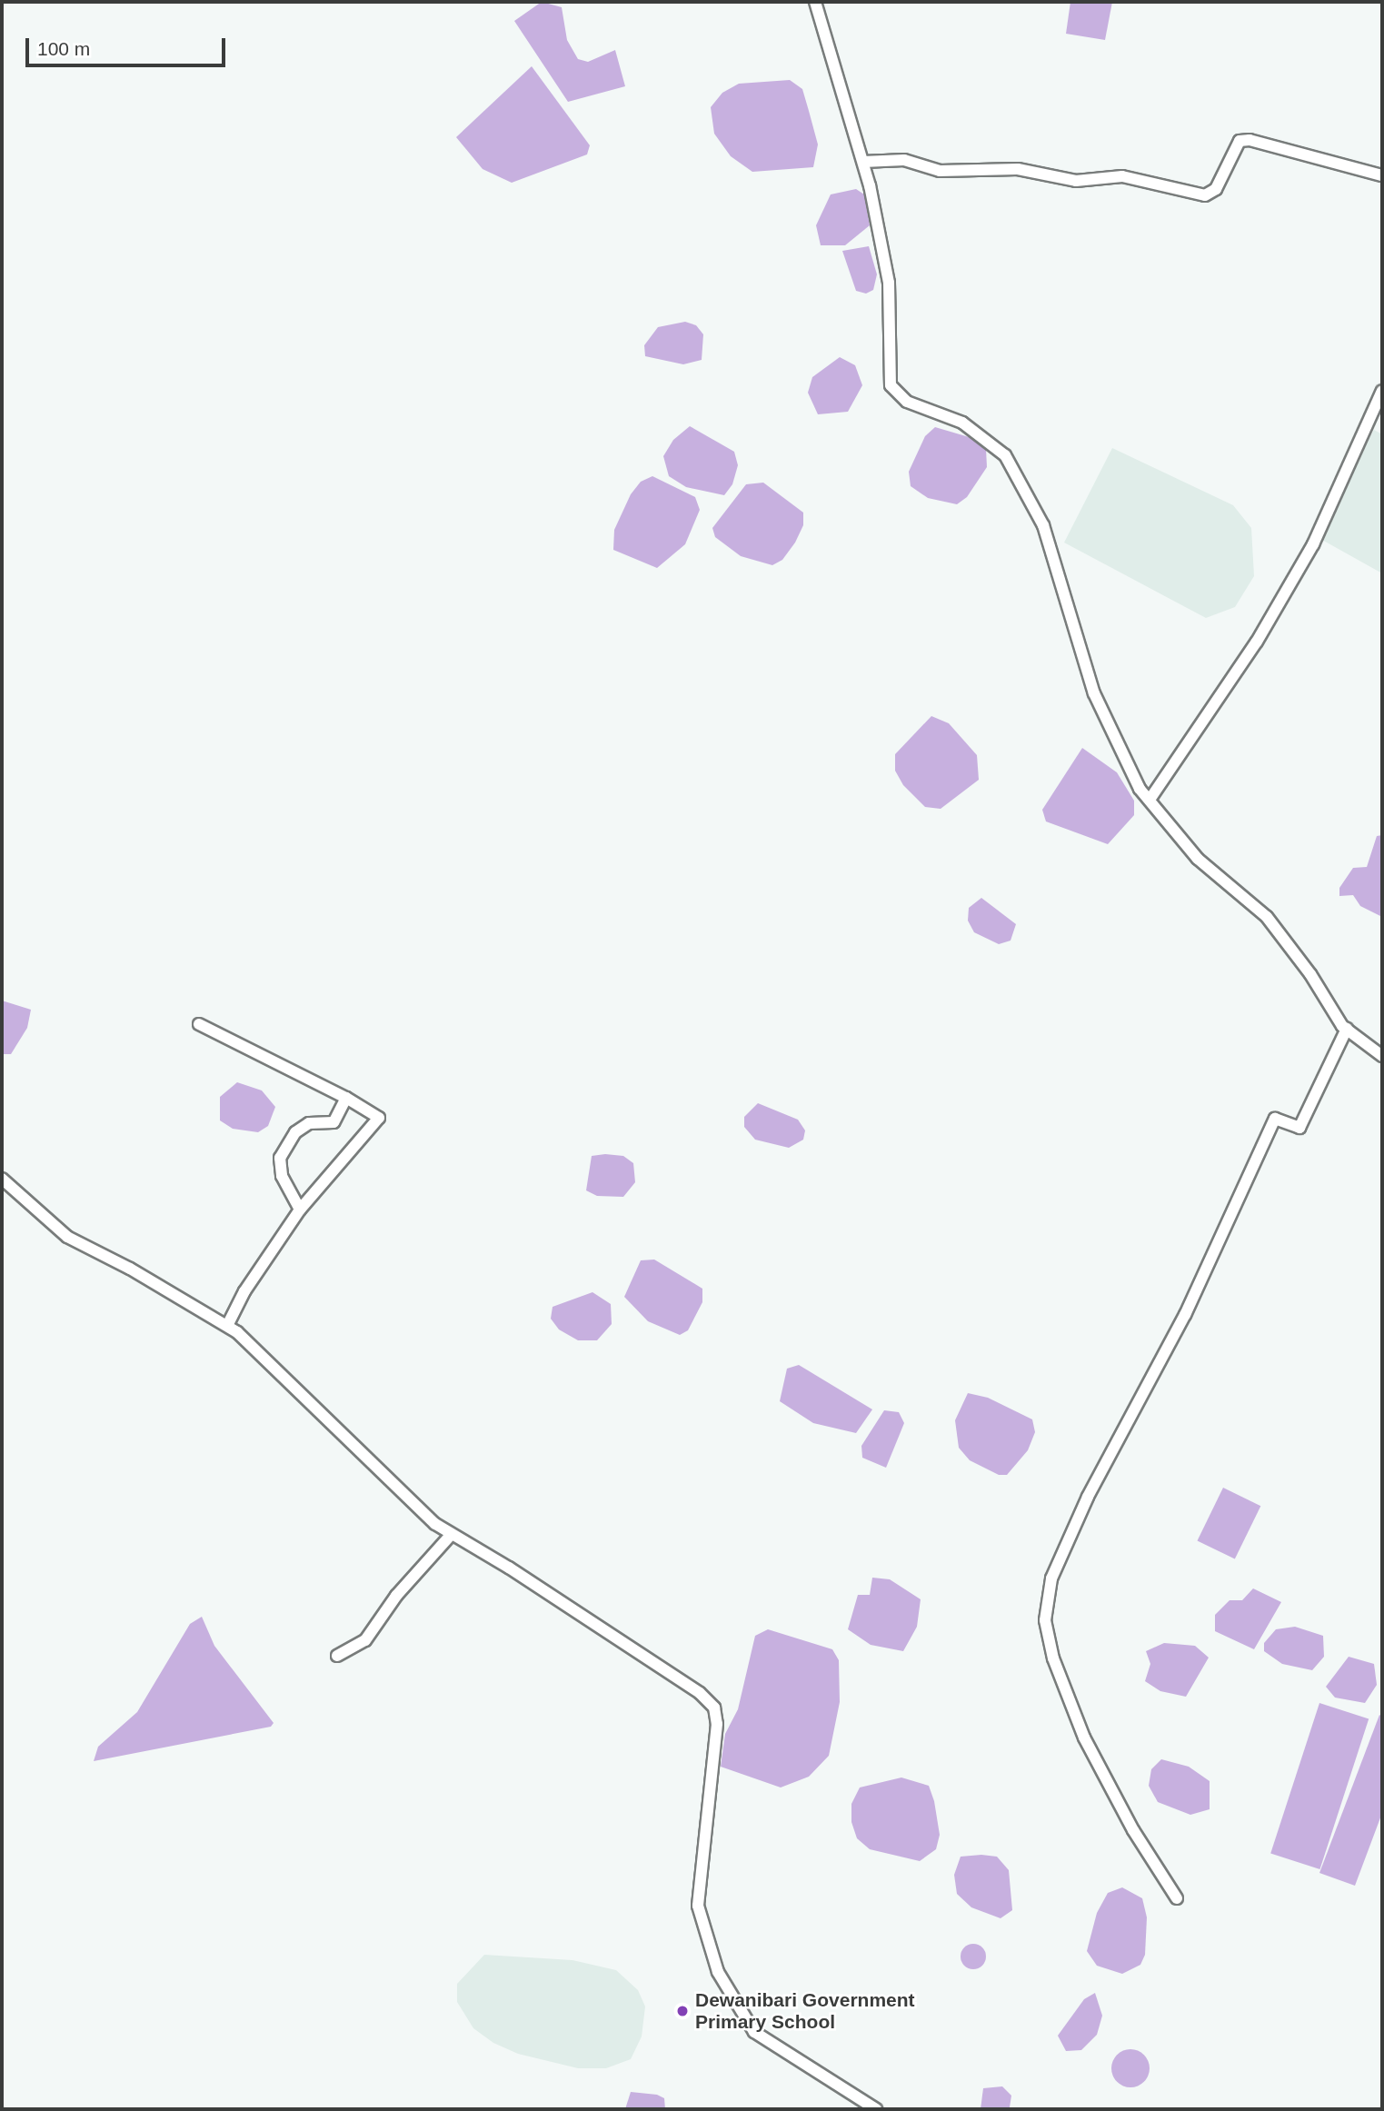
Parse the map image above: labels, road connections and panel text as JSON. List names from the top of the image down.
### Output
{
  "places": ["Dewanibari Government Primary School"],
  "scale_bar": "100 m"
}
